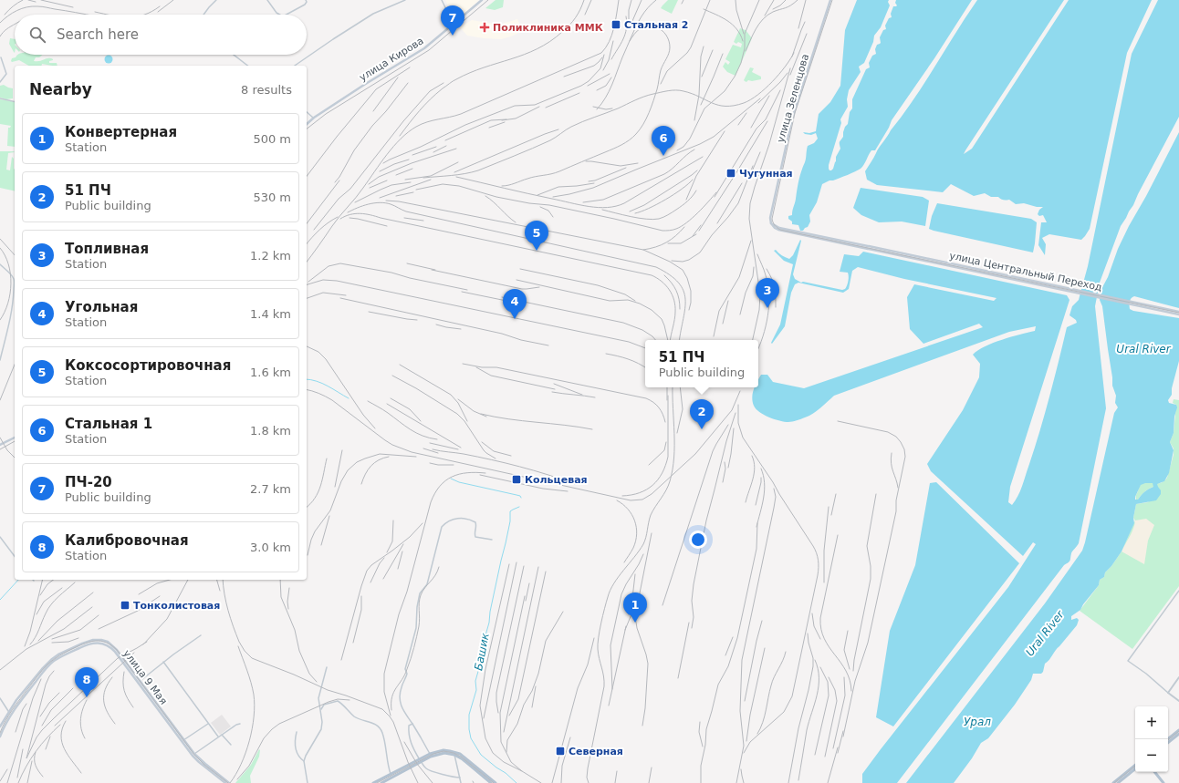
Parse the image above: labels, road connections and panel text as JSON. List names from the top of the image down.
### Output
{
  "streets": {
    "main road": [
      "улица Кирова",
      "улица Зеленцова",
      "улица Центральный Переход",
      "улица 9 Мая"
    ]
  },
  "crossings": [
    ["улица Зеленцова", "улица Центральный Переход"]
  ],
  "water": ["Ural River", "Башик", "Урал"],
  "places": {
    "transit": [
      "Стальная 2",
      "Чугунная",
      "Кольцевая",
      "Тонколистовая",
      "Северная"
    ],
    "health": ["Поликлиника ММК"]
  },
  "page": {
    "pins": [
      "7",
      "6",
      "5",
      "3",
      "4",
      "2",
      "1",
      "8"
    ],
    "search": "Search here",
    "heading": ["Nearby", "8 results"],
    "list": [
      {
        "mark": "1",
        "name": "Конвертерная",
        "note": "Station",
        "value": "500 m"
      },
      {
        "mark": "2",
        "name": "51 ПЧ",
        "note": "Public building",
        "value": "530 m"
      },
      {
        "mark": "3",
        "name": "Топливная",
        "note": "Station",
        "value": "1.2 km"
      },
      {
        "mark": "4",
        "name": "Угольная",
        "note": "Station",
        "value": "1.4 km"
      },
      {
        "mark": "5",
        "name": "Коксосортировочная",
        "note": "Station",
        "value": "1.6 km"
      },
      {
        "mark": "6",
        "name": "Стальная 1",
        "note": "Station",
        "value": "1.8 km"
      },
      {
        "mark": "7",
        "name": "ПЧ-20",
        "note": "Public building",
        "value": "2.7 km"
      },
      {
        "mark": "8",
        "name": "Калибровочная",
        "note": "Station",
        "value": "3.0 km"
      }
    ],
    "popup": ["51 ПЧ", "Public building"],
    "map_buttons": ["+", "−"]
  }
}
